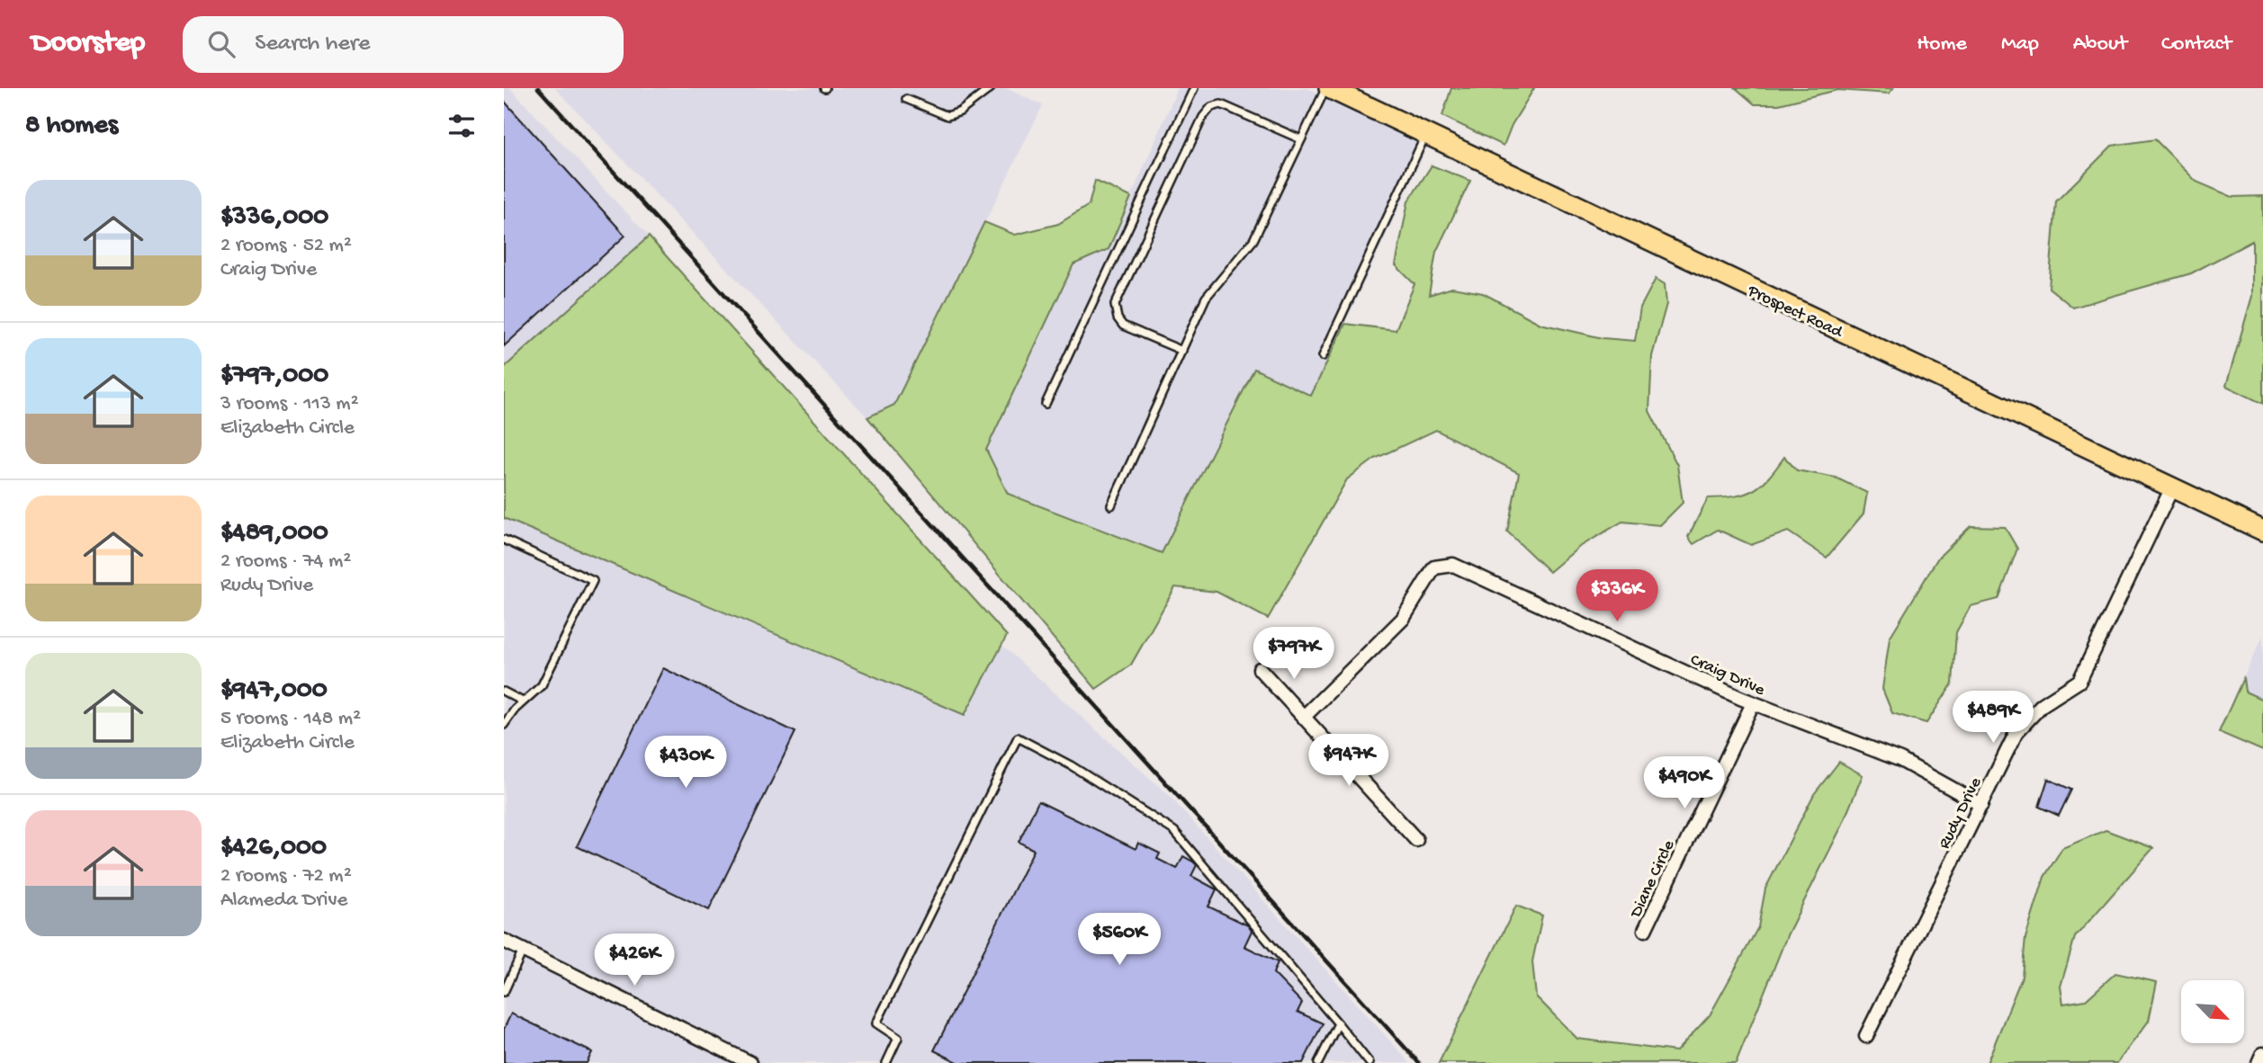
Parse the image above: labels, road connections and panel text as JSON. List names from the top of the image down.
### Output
{
  "streets": {
    "main road": ["Prospect Road"],
    "street": ["Craig Drive", "Rudy Drive", "Diane Circle"]
  },
  "crossings": [
    ["Prospect Road", "Rudy Drive"],
    ["Craig Drive", "Rudy Drive"],
    ["Craig Drive", "Diane Circle"]
  ],
  "north": "bottom right",
  "page": {
    "header": "Doorstep",
    "search": "Search here",
    "nav": [
      "Home",
      "Map",
      "About",
      "Contact"
    ],
    "heading": "8 homes",
    "list": [
      {
        "name": "$336,000",
        "note": "2 rooms · 52 m² · Craig Drive"
      },
      {
        "name": "$797,000",
        "note": "3 rooms · 113 m² · Elizabeth Circle"
      },
      {
        "name": "$489,000",
        "note": "2 rooms · 74 m² · Rudy Drive"
      },
      {
        "name": "$947,000",
        "note": "5 rooms · 148 m² · Elizabeth Circle"
      },
      {
        "name": "$426,000",
        "note": "2 rooms · 72 m² · Alameda Drive"
      }
    ],
    "price": [
      "$336K",
      "$797K",
      "$489K",
      "$947K",
      "$430K",
      "$490K",
      "$560K",
      "$426K"
    ]
  }
}
